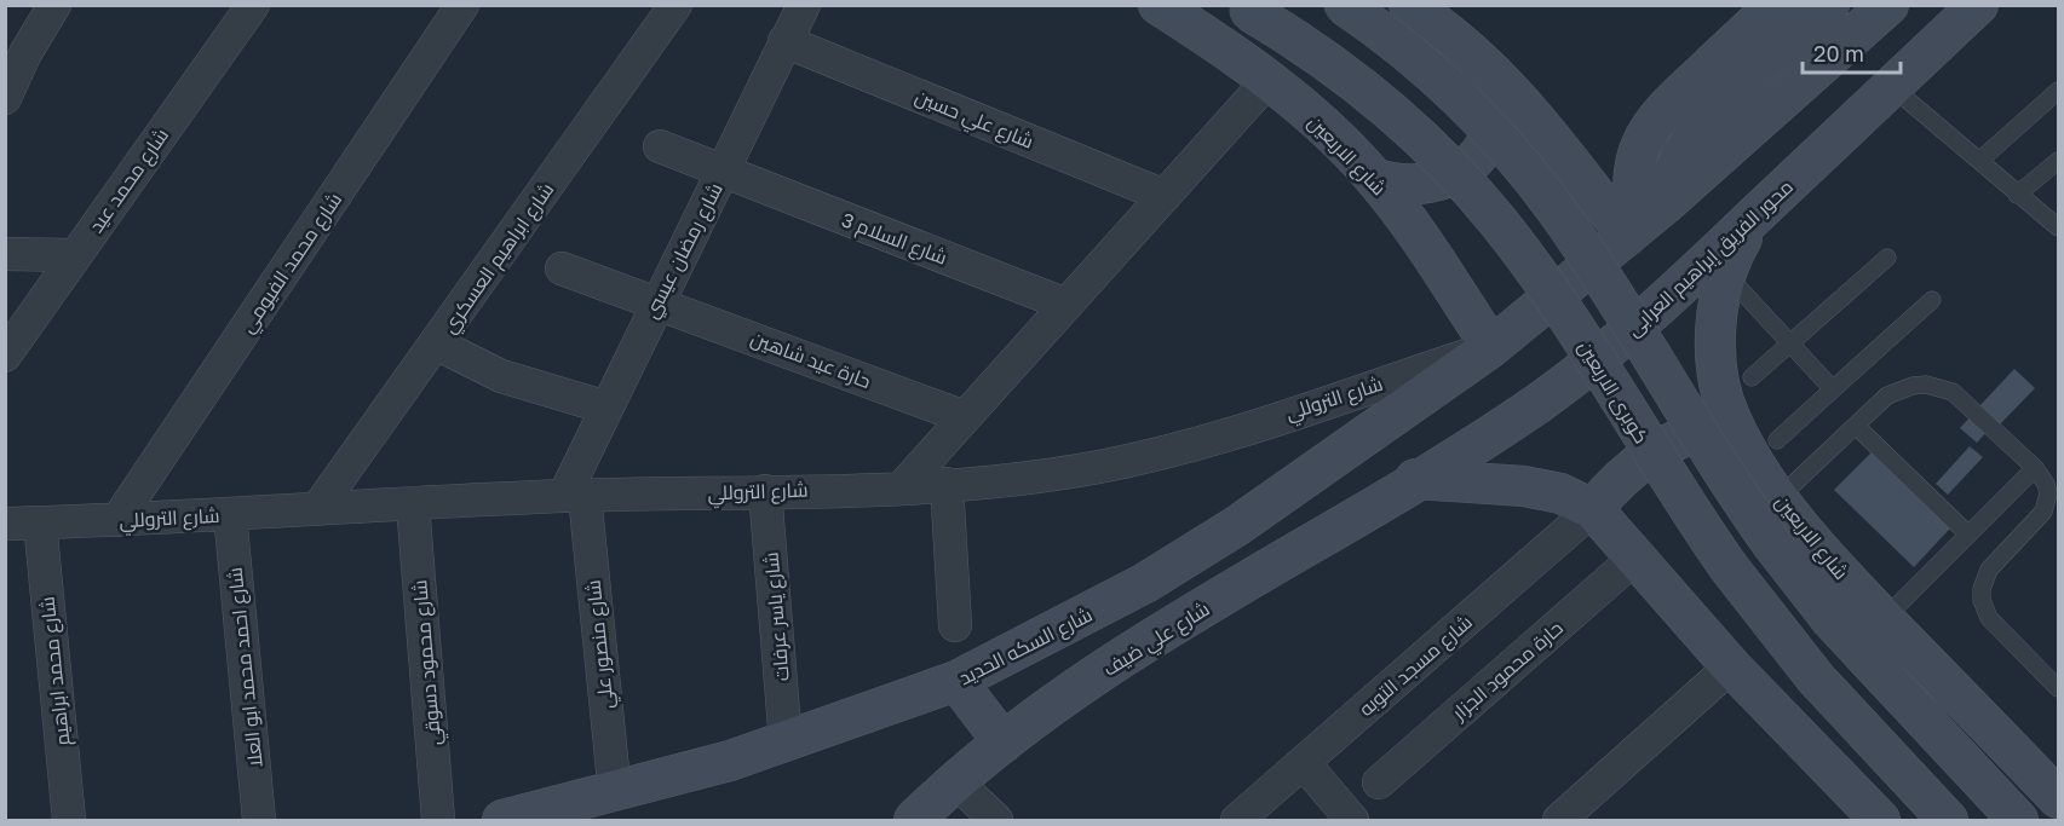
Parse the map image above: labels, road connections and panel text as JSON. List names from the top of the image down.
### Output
{
  "streets": {
    "street": [
      "شارع علي حسين",
      "شارع الاربعين",
      "شارع محمد عيد",
      "شارع السلام 3",
      "شارع رمضان عيسي",
      "شارع ابراهيم العسكري",
      "محور الفريق إبراهيم العرابى",
      "شارع محمد الفيومي",
      "حارة عيد شاهين",
      "كوبرى الاربعين",
      "شارع التروللي",
      "شارع ياسر عرفات",
      "شارع علي ضيف",
      "شارع منصور علي",
      "شارع السكه الحديد",
      "شارع محمود دسوقي",
      "شارع مسجد التوبه",
      "شارع احمد محمد ابو العلا",
      "حارة محمود الجزار",
      "شارع محمد ابراهيم"
    ]
  },
  "crossings": [
    ["شارع علي حسين", "شارع رمضان عيسي"],
    ["شارع الاربعين", "محور الفريق إبراهيم العرابى"],
    ["شارع الاربعين", "شارع التروللي"],
    ["شارع الاربعين", "شارع السكه الحديد"],
    ["شارع السلام 3", "شارع رمضان عيسي"],
    ["شارع رمضان عيسي", "حارة عيد شاهين"],
    ["شارع رمضان عيسي", "شارع التروللي"],
    ["شارع رمضان عيسي", "شارع منصور علي"],
    ["شارع ابراهيم العسكري", "شارع التروللي"],
    ["محور الفريق إبراهيم العرابى", "شارع علي ضيف"],
    ["شارع محمد الفيومي", "شارع التروللي"],
    ["شارع التروللي", "شارع ياسر عرفات"],
    ["شارع التروللي", "شارع منصور علي"],
    ["شارع التروللي", "شارع السكه الحديد"],
    ["شارع التروللي", "شارع محمود دسوقي"],
    ["شارع التروللي", "شارع احمد محمد ابو العلا"],
    ["شارع التروللي", "شارع محمد ابراهيم"],
    ["شارع ياسر عرفات", "شارع السكه الحديد"],
    ["شارع منصور علي", "شارع السكه الحديد"]
  ],
  "scale_bar": "20 m"
}
